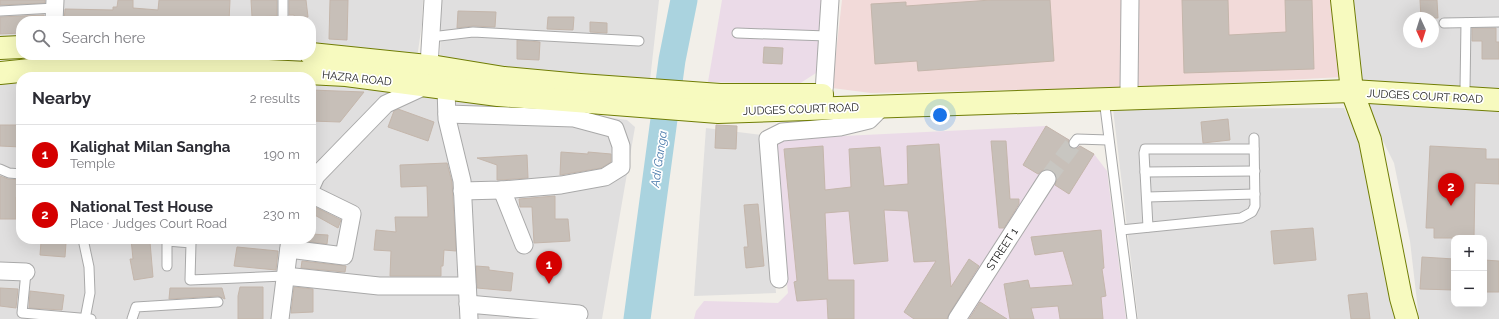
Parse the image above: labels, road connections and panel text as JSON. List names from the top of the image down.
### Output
{
  "streets": {
    "main road": ["HAZRA ROAD", "JUDGES COURT ROAD"],
    "street": ["STREET 1"]
  },
  "crossings": [
    ["HAZRA ROAD", "JUDGES COURT ROAD"]
  ],
  "water": ["Adi Ganga"],
  "north": "bottom",
  "page": {
    "search": "Search here",
    "heading": ["Nearby", "2 results"],
    "list": [
      {
        "mark": "1",
        "name": "Kalighat Milan Sangha",
        "note": "Temple",
        "value": "190 m"
      },
      {
        "mark": "2",
        "name": "National Test House",
        "note": "Place · Judges Court Road",
        "value": "230 m"
      }
    ],
    "pins": ["2", "1"],
    "map_buttons": ["+", "−"]
  }
}
